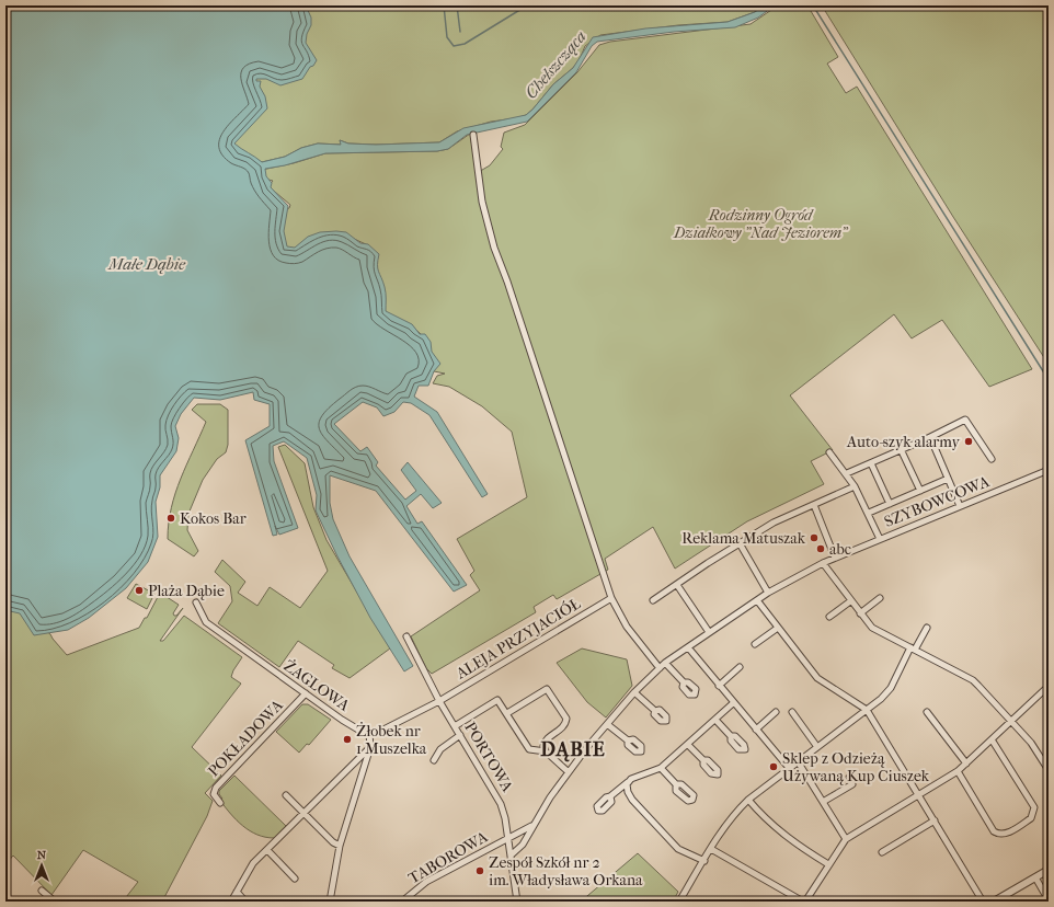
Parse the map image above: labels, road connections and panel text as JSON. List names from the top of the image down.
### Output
{
  "streets": {
    "street": [
      "SZYBOWCOWA",
      "ALEJA PRZYJACIÓŁ",
      "ŻAGLOWA",
      "POKŁADOWA",
      "PORTOWA",
      "TABOROWA"
    ]
  },
  "crossings": [
    ["SZYBOWCOWA", "PORTOWA"],
    ["SZYBOWCOWA", "TABOROWA"],
    ["ALEJA PRZYJACIÓŁ", "PORTOWA"],
    ["ŻAGLOWA", "POKŁADOWA"],
    ["PORTOWA", "TABOROWA"]
  ],
  "districts": ["DĄBIE"],
  "water": ["Chełszcząca", "Małe Dąbie"],
  "parks": ["Rodzinny Ogród Działkowy \"Nad Jeziorem\""],
  "places": [
    "Auto-szyk alarmy",
    "Kokos Bar",
    "Reklama Matuszak",
    "abc",
    "Plaża Dąbie",
    "Żłobek nr 1 Muszelka",
    "Sklep z Odzieżą Używaną Kup Ciuszek",
    "Zespół Szkół nr 2 im. Władysława Orkana"
  ],
  "north": "top"
}
